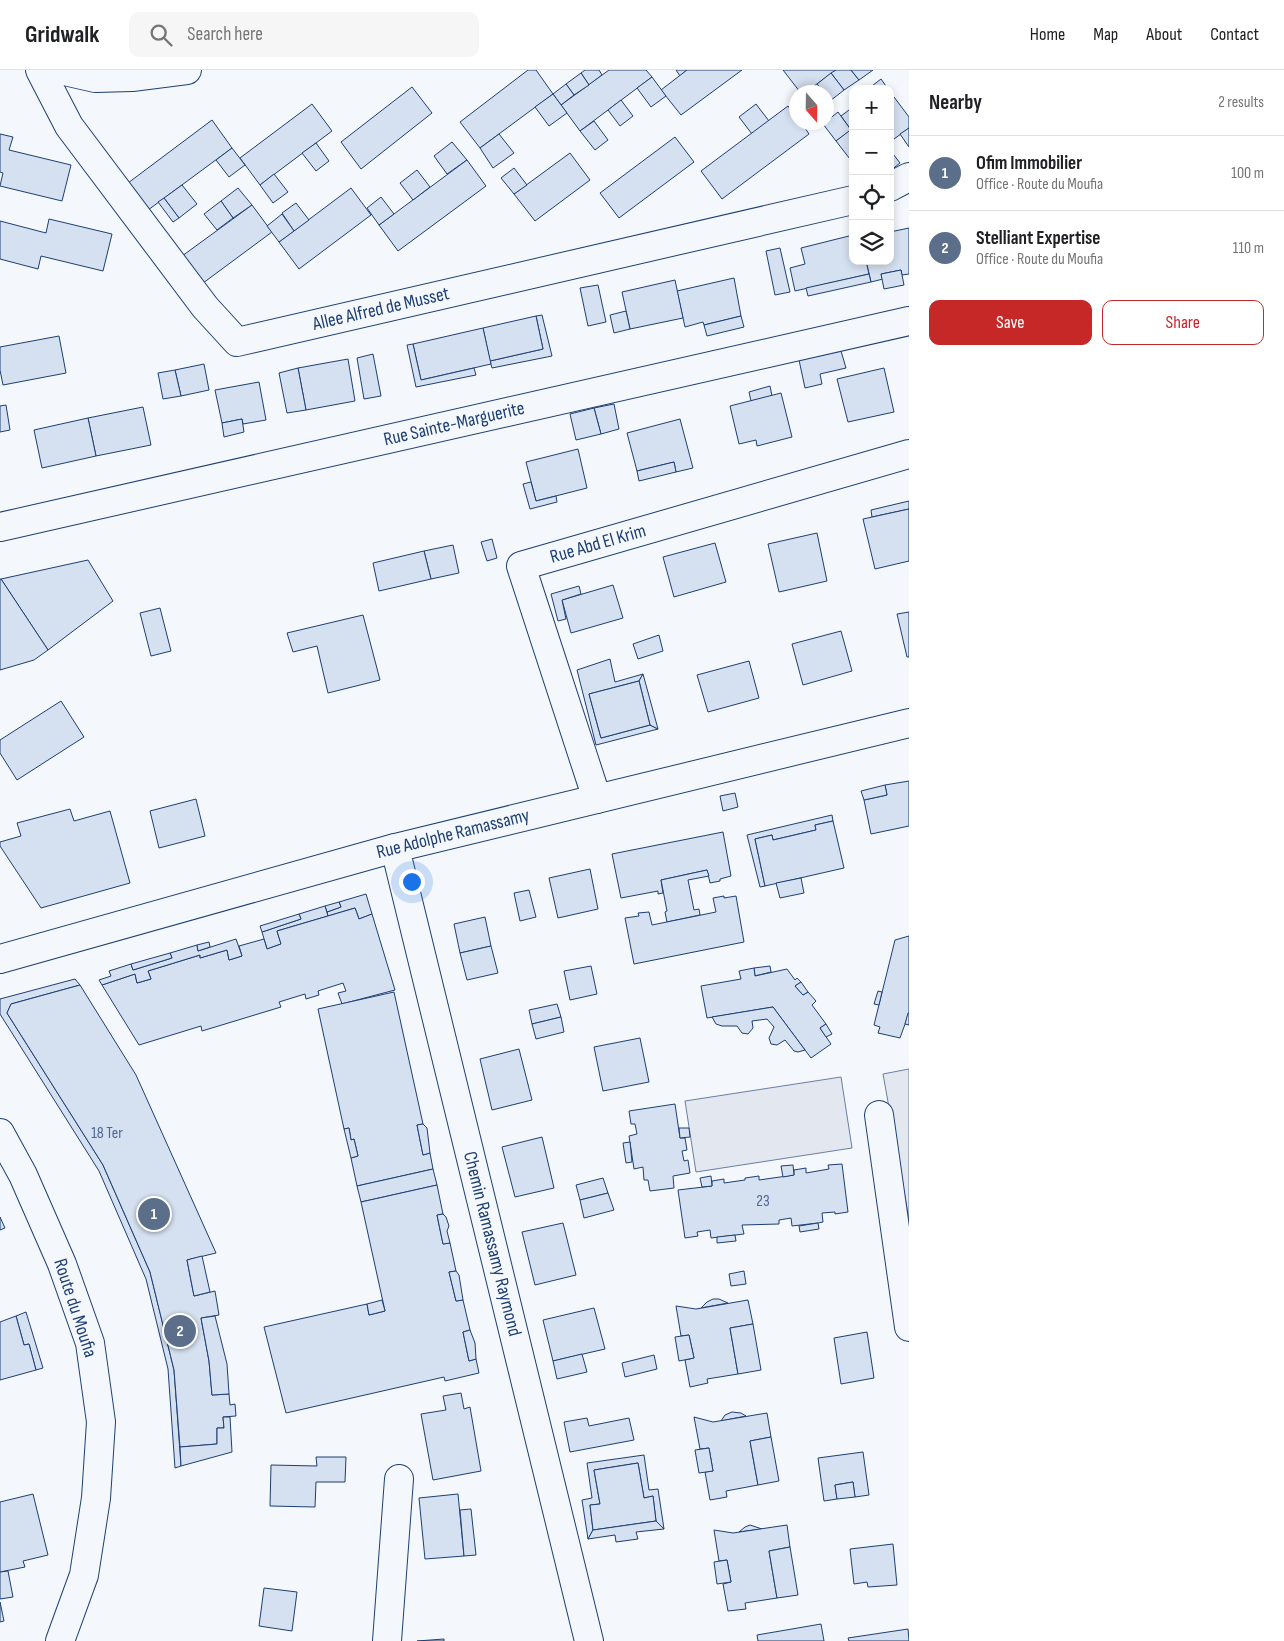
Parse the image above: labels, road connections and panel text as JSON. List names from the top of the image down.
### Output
{
  "streets": {
    "street": [
      "Allee Alfred de Musset",
      "Rue Sainte-Marguerite",
      "Rue Abd El Krim",
      "Rue Adolphe Ramassamy",
      "Chemin Ramassamy Raymond",
      "Route du Moufia"
    ]
  },
  "crossings": [
    ["Rue Abd El Krim", "Rue Adolphe Ramassamy"],
    ["Rue Adolphe Ramassamy", "Chemin Ramassamy Raymond"]
  ],
  "house_numbers": ["18 Ter", "23"],
  "north": "bottom",
  "page": {
    "header": "Gridwalk",
    "search": "Search here",
    "nav": [
      "Home",
      "Map",
      "About",
      "Contact"
    ],
    "heading": ["Nearby", "2 results"],
    "map_buttons": ["+", "−"],
    "list": [
      {
        "mark": "1",
        "name": "Ofim Immobilier",
        "note": "Office · Route du Moufia",
        "value": "100 m"
      },
      {
        "mark": "2",
        "name": "Stelliant Expertise",
        "note": "Office · Route du Moufia",
        "value": "110 m"
      }
    ],
    "buttons": ["Save", "Share"],
    "pins": ["1", "2"]
  }
}
